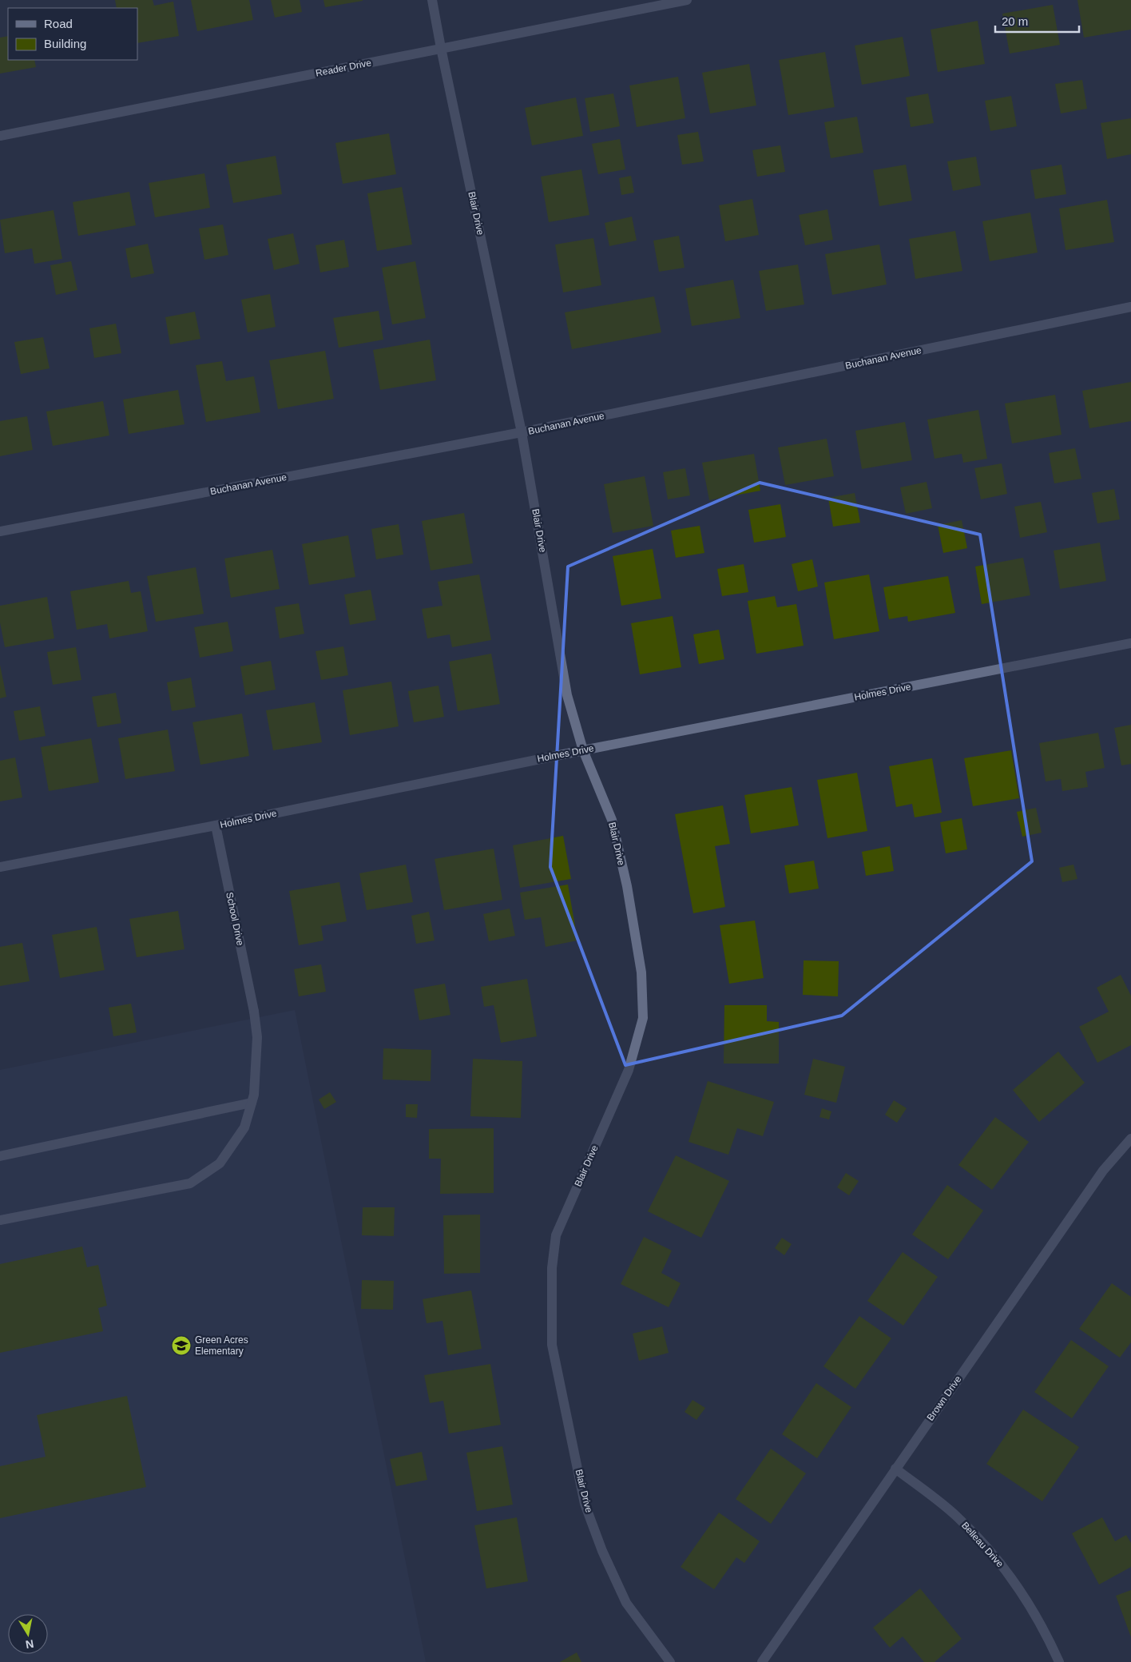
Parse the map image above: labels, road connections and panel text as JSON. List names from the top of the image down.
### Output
{
  "streets": {
    "street": [
      "Reader Drive",
      "Blair Drive",
      "Buchanan Avenue",
      "Holmes Drive",
      "School Drive",
      "Brown Drive",
      "Belleau Drive"
    ]
  },
  "crossings": [
    ["Reader Drive", "Blair Drive"],
    ["Blair Drive", "Buchanan Avenue"],
    ["Blair Drive", "Holmes Drive"],
    ["Holmes Drive", "School Drive"],
    ["Brown Drive", "Belleau Drive"]
  ],
  "places": {
    "school or university": ["Green Acres Elementary"]
  },
  "legend": ["Road", "Building"],
  "scale_bar": "20 m",
  "north": "bottom"
}
